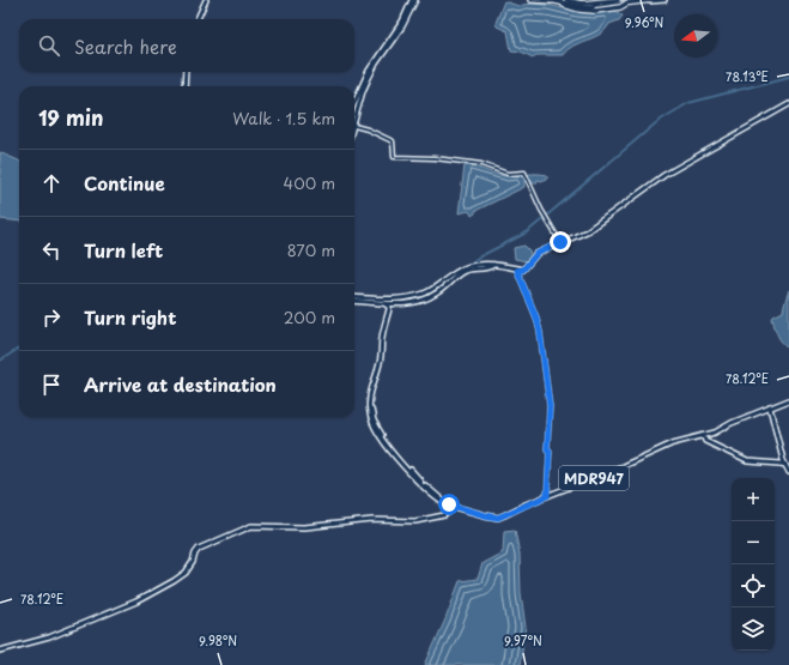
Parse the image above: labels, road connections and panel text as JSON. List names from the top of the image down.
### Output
{
  "streets": {
    "main road": ["MDR947"]
  },
  "north": "left",
  "page": {
    "search": "Search here",
    "heading": ["19 min", "Walk · 1.5 km"],
    "list": [
      ["Continue", "400 m"],
      ["Turn left", "870 m"],
      ["Turn right", "200 m"],
      "Arrive at destination"
    ],
    "map_buttons": ["+", "−"]
  },
  "coordinates": [
    "9.96°N",
    "78.13°E",
    "78.12°E",
    "9.98°N",
    "9.97°N"
  ]
}
